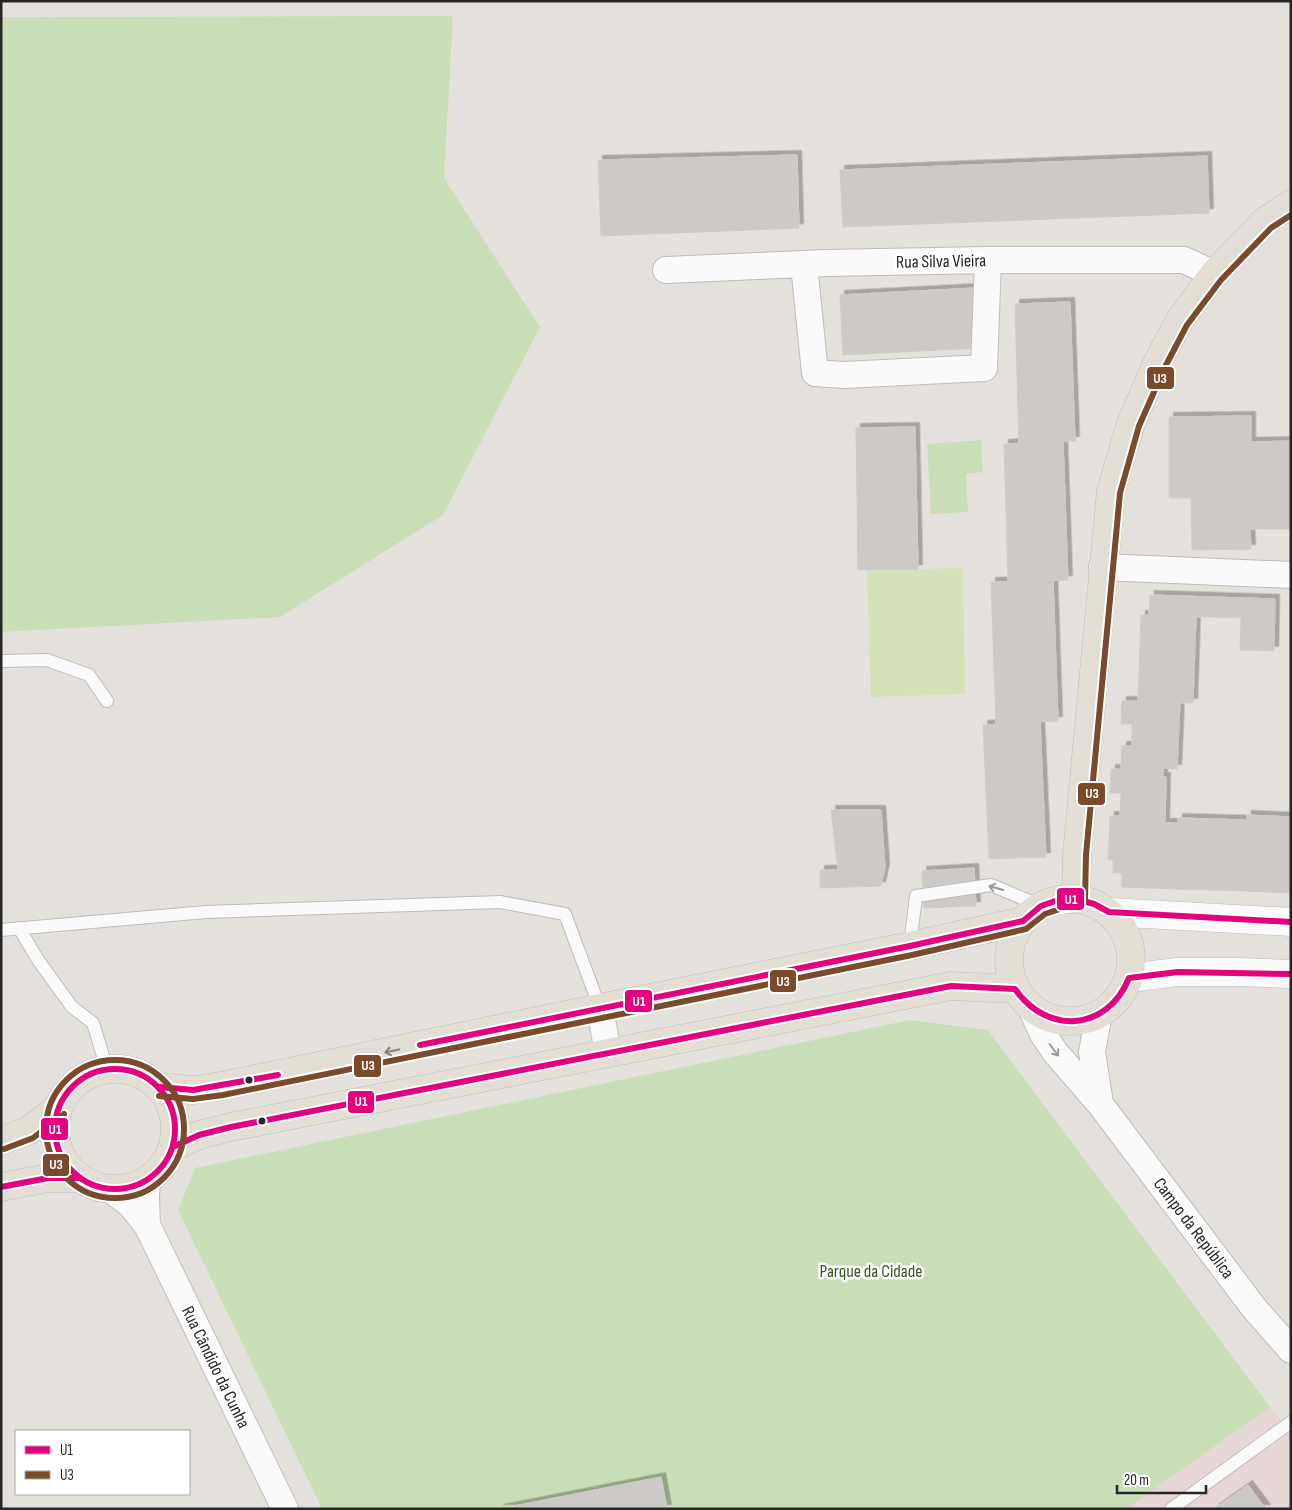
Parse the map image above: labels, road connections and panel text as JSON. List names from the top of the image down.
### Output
{
  "streets": {
    "street": ["Rua Silva Vieira", "Campo da República", "Rua Cândido da Cunha"]
  },
  "parks": ["Parque da Cidade"],
  "lines": ["transit line U3", "transit line U1"],
  "legend": ["U1", "U3"],
  "scale_bar": "20 m"
}
